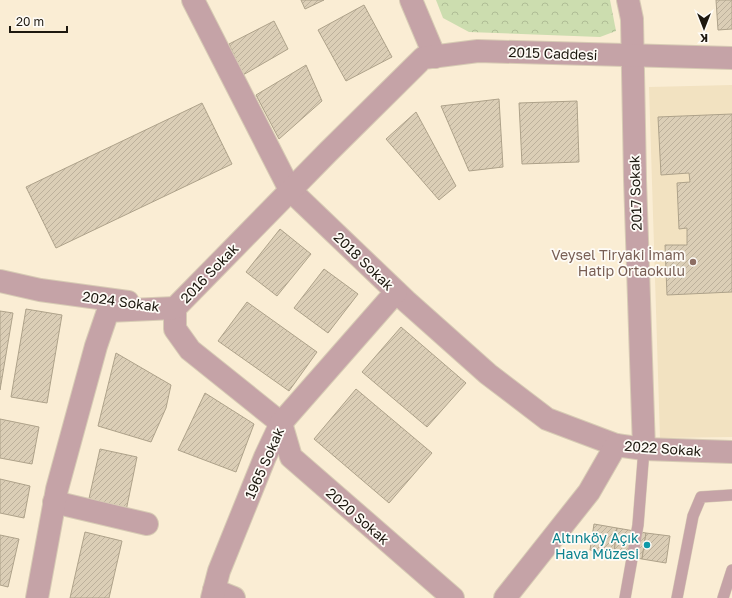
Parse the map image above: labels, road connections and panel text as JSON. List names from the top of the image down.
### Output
{
  "streets": {
    "street": [
      "2015 Caddesi",
      "2017 Sokak",
      "2018 Sokak",
      "2016 Sokak",
      "2024 Sokak",
      "2022 Sokak",
      "1965 Sokak",
      "2020 Sokak"
    ]
  },
  "crossings": [
    ["2015 Caddesi", "2017 Sokak"],
    ["2015 Caddesi", "2016 Sokak"],
    ["2017 Sokak", "2022 Sokak"],
    ["2018 Sokak", "2016 Sokak"],
    ["2018 Sokak", "2022 Sokak"],
    ["2018 Sokak", "1965 Sokak"],
    ["2016 Sokak", "2024 Sokak"],
    ["2024 Sokak", "1965 Sokak"],
    ["2024 Sokak", "2020 Sokak"],
    ["1965 Sokak", "2020 Sokak"]
  ],
  "places": ["Veysel Tiryaki İmam Hatip Ortaokulu", "Altınköy Açık Hava Müzesi"],
  "scale_bar": "20 m",
  "north": "bottom"
}
